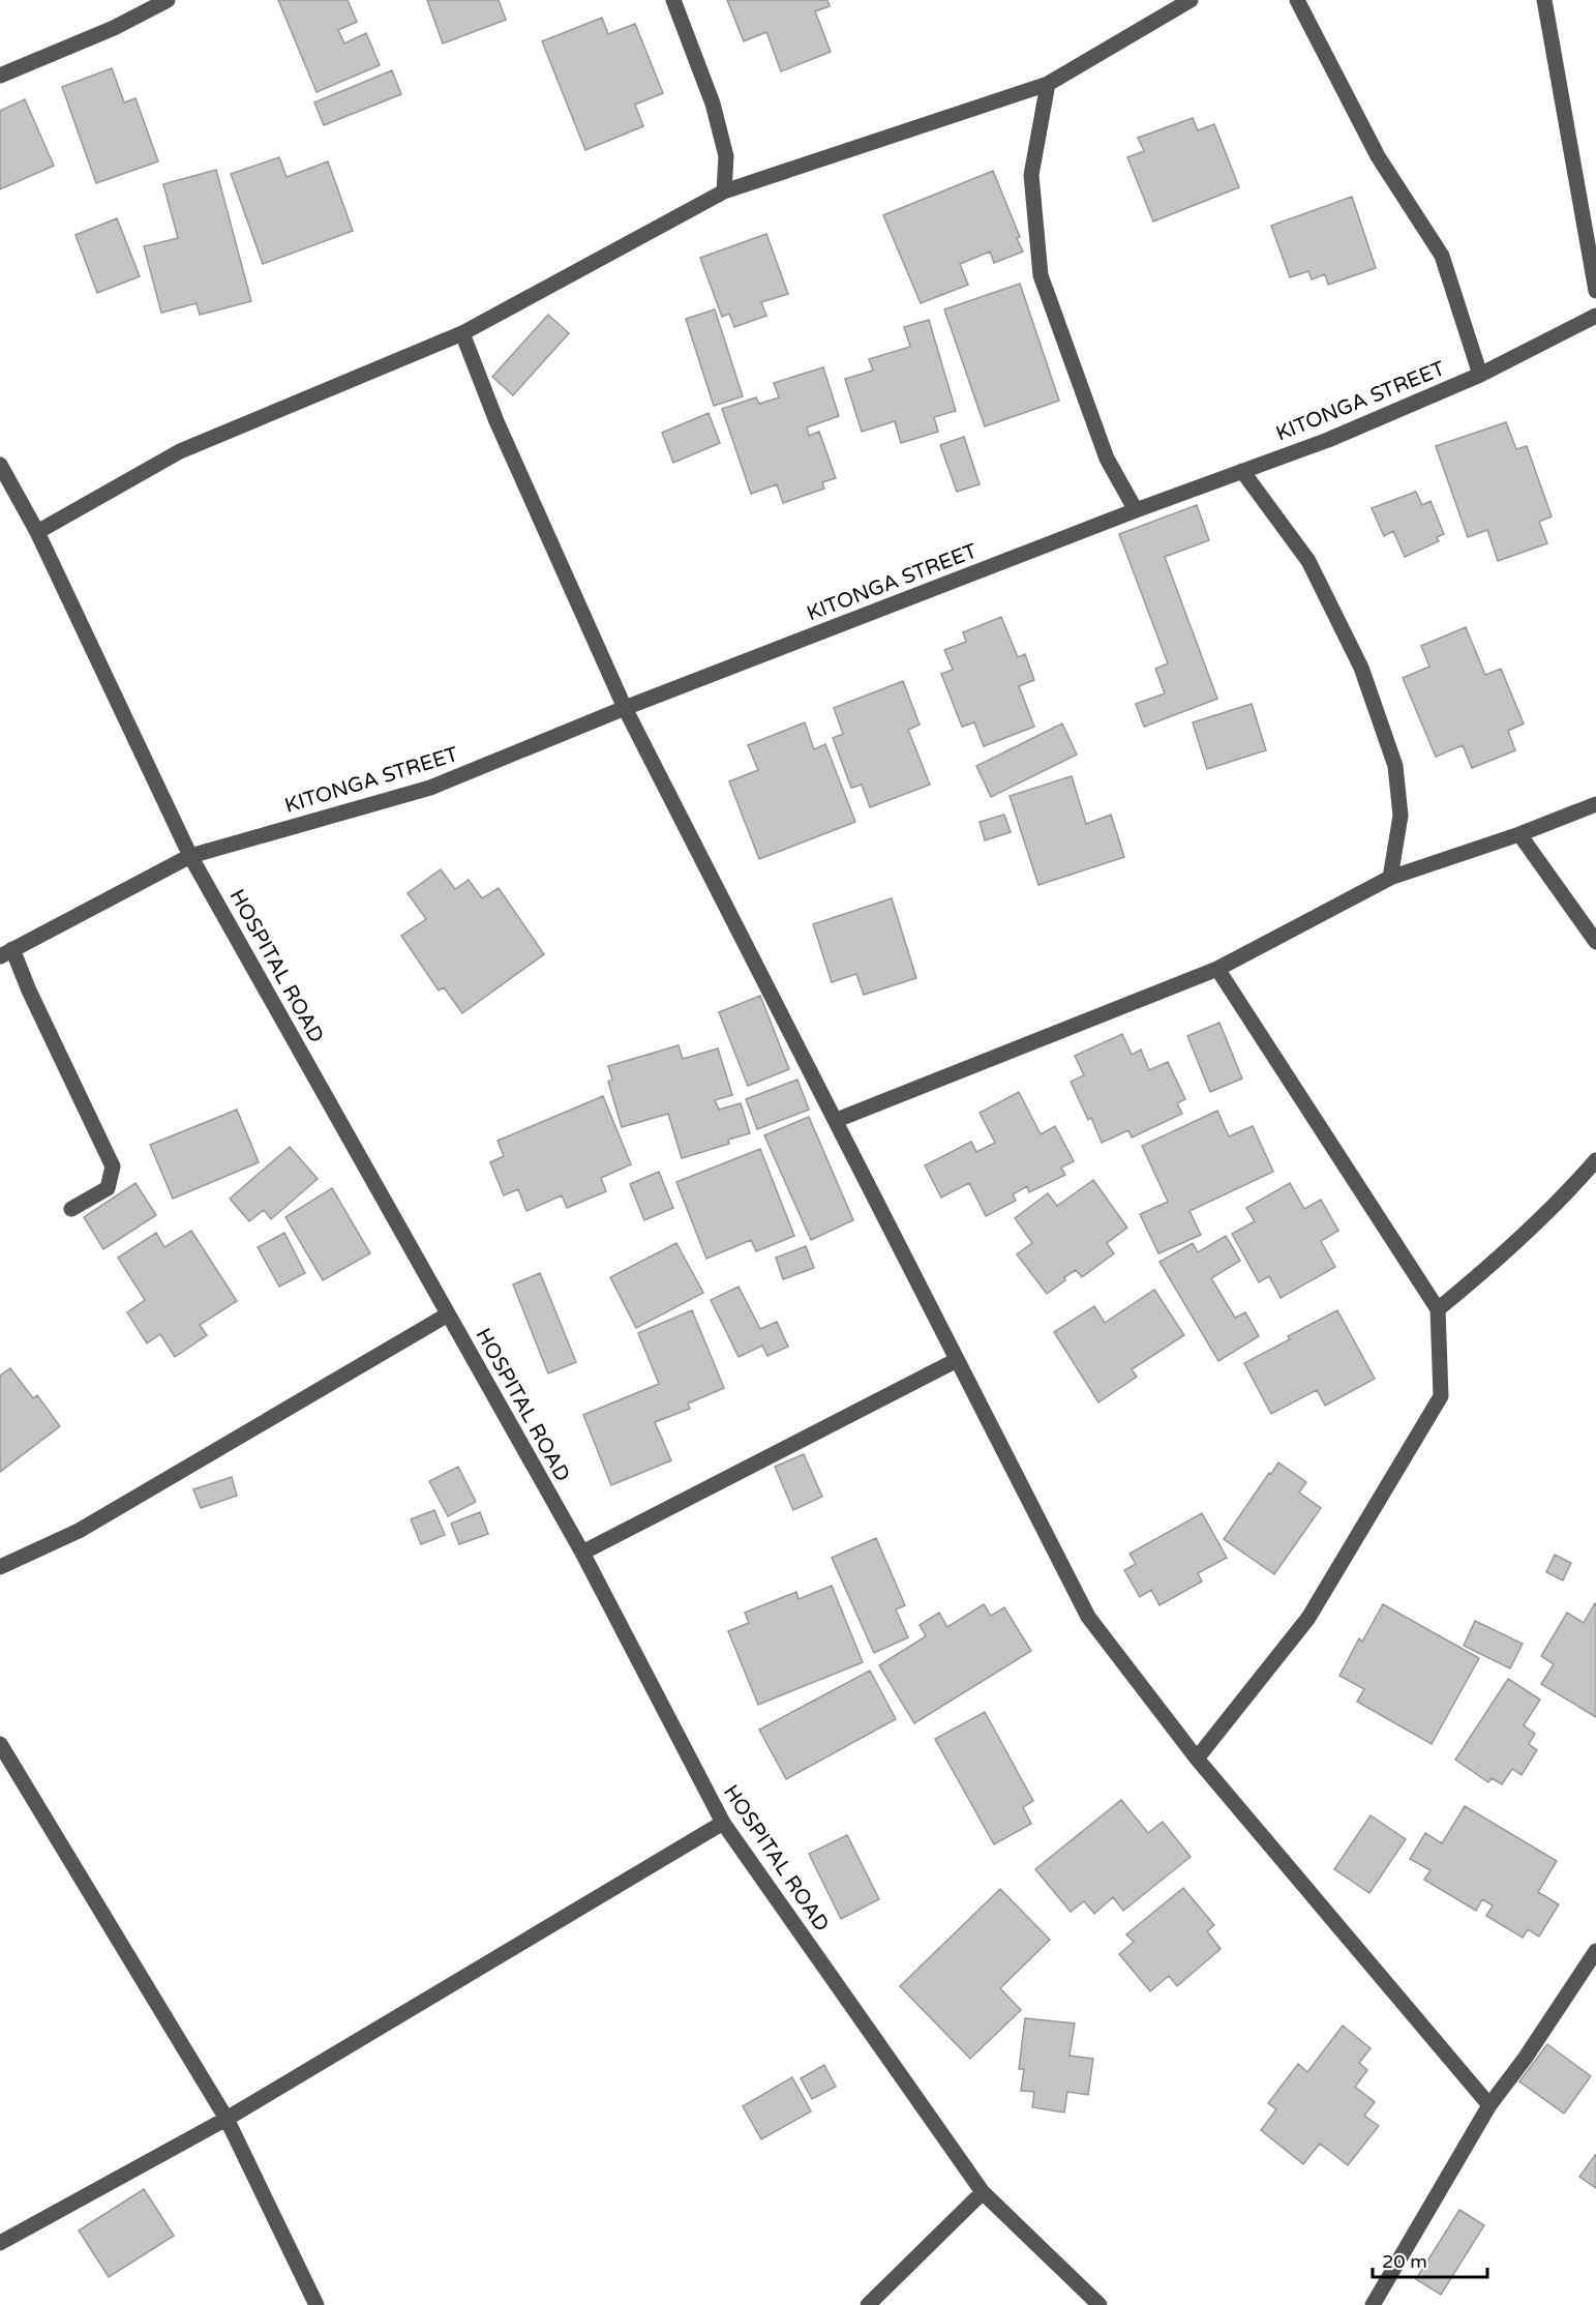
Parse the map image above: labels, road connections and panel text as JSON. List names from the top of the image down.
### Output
{
  "streets": {
    "street": ["KITONGA STREET", "HOSPITAL ROAD"]
  },
  "crossings": [
    ["KITONGA STREET", "HOSPITAL ROAD"]
  ],
  "scale_bar": "20 m"
}
